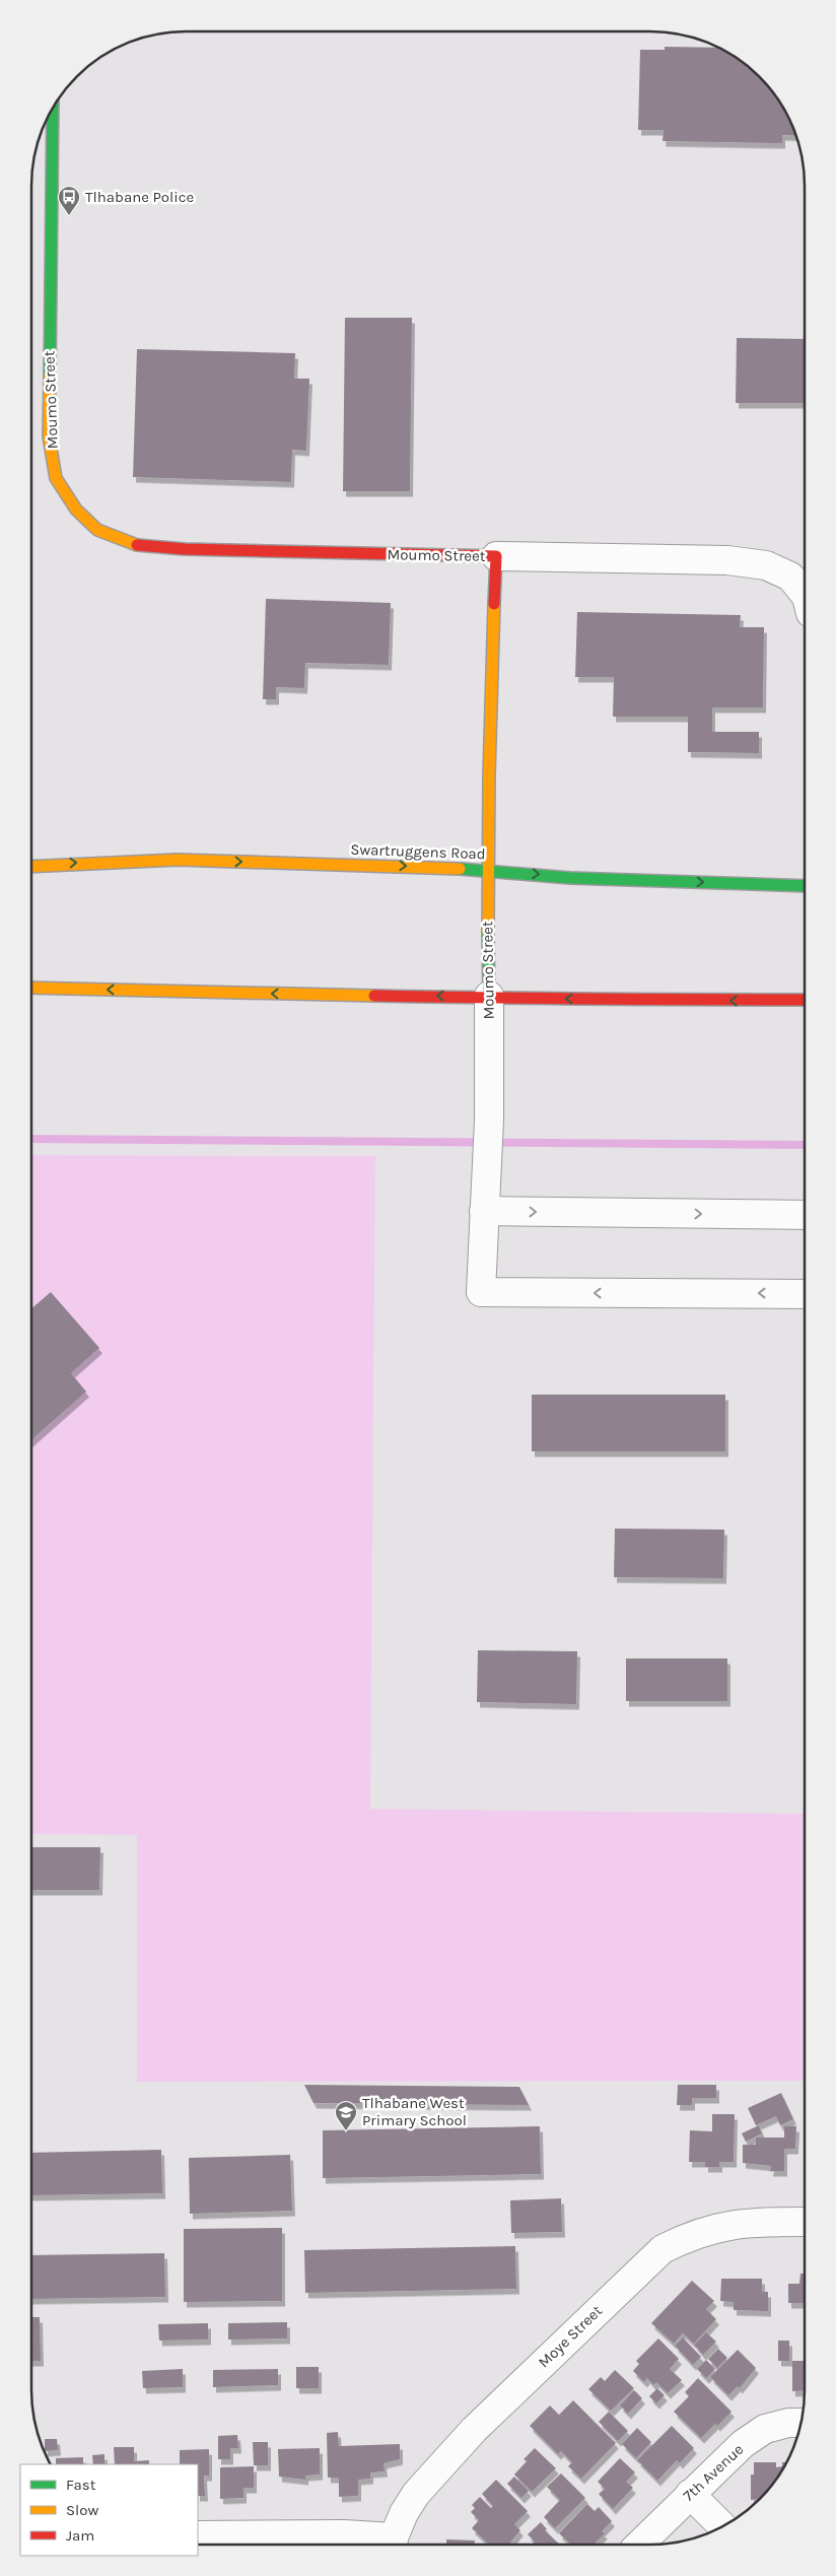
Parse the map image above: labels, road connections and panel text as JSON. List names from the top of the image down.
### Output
{
  "streets": {
    "main road": ["Moumo Street", "Swartruggens Road"],
    "street": ["Moye Street", "7th Avenue"]
  },
  "crossings": [
    ["Moumo Street", "Swartruggens Road"]
  ],
  "one_way": ["Swartruggens Road"],
  "places": {
    "bus stop": ["Tlhabane Police"],
    "school or university": ["Tlhabane West Primary School"]
  },
  "legend": ["Fast", "Slow", "Jam"]
}
